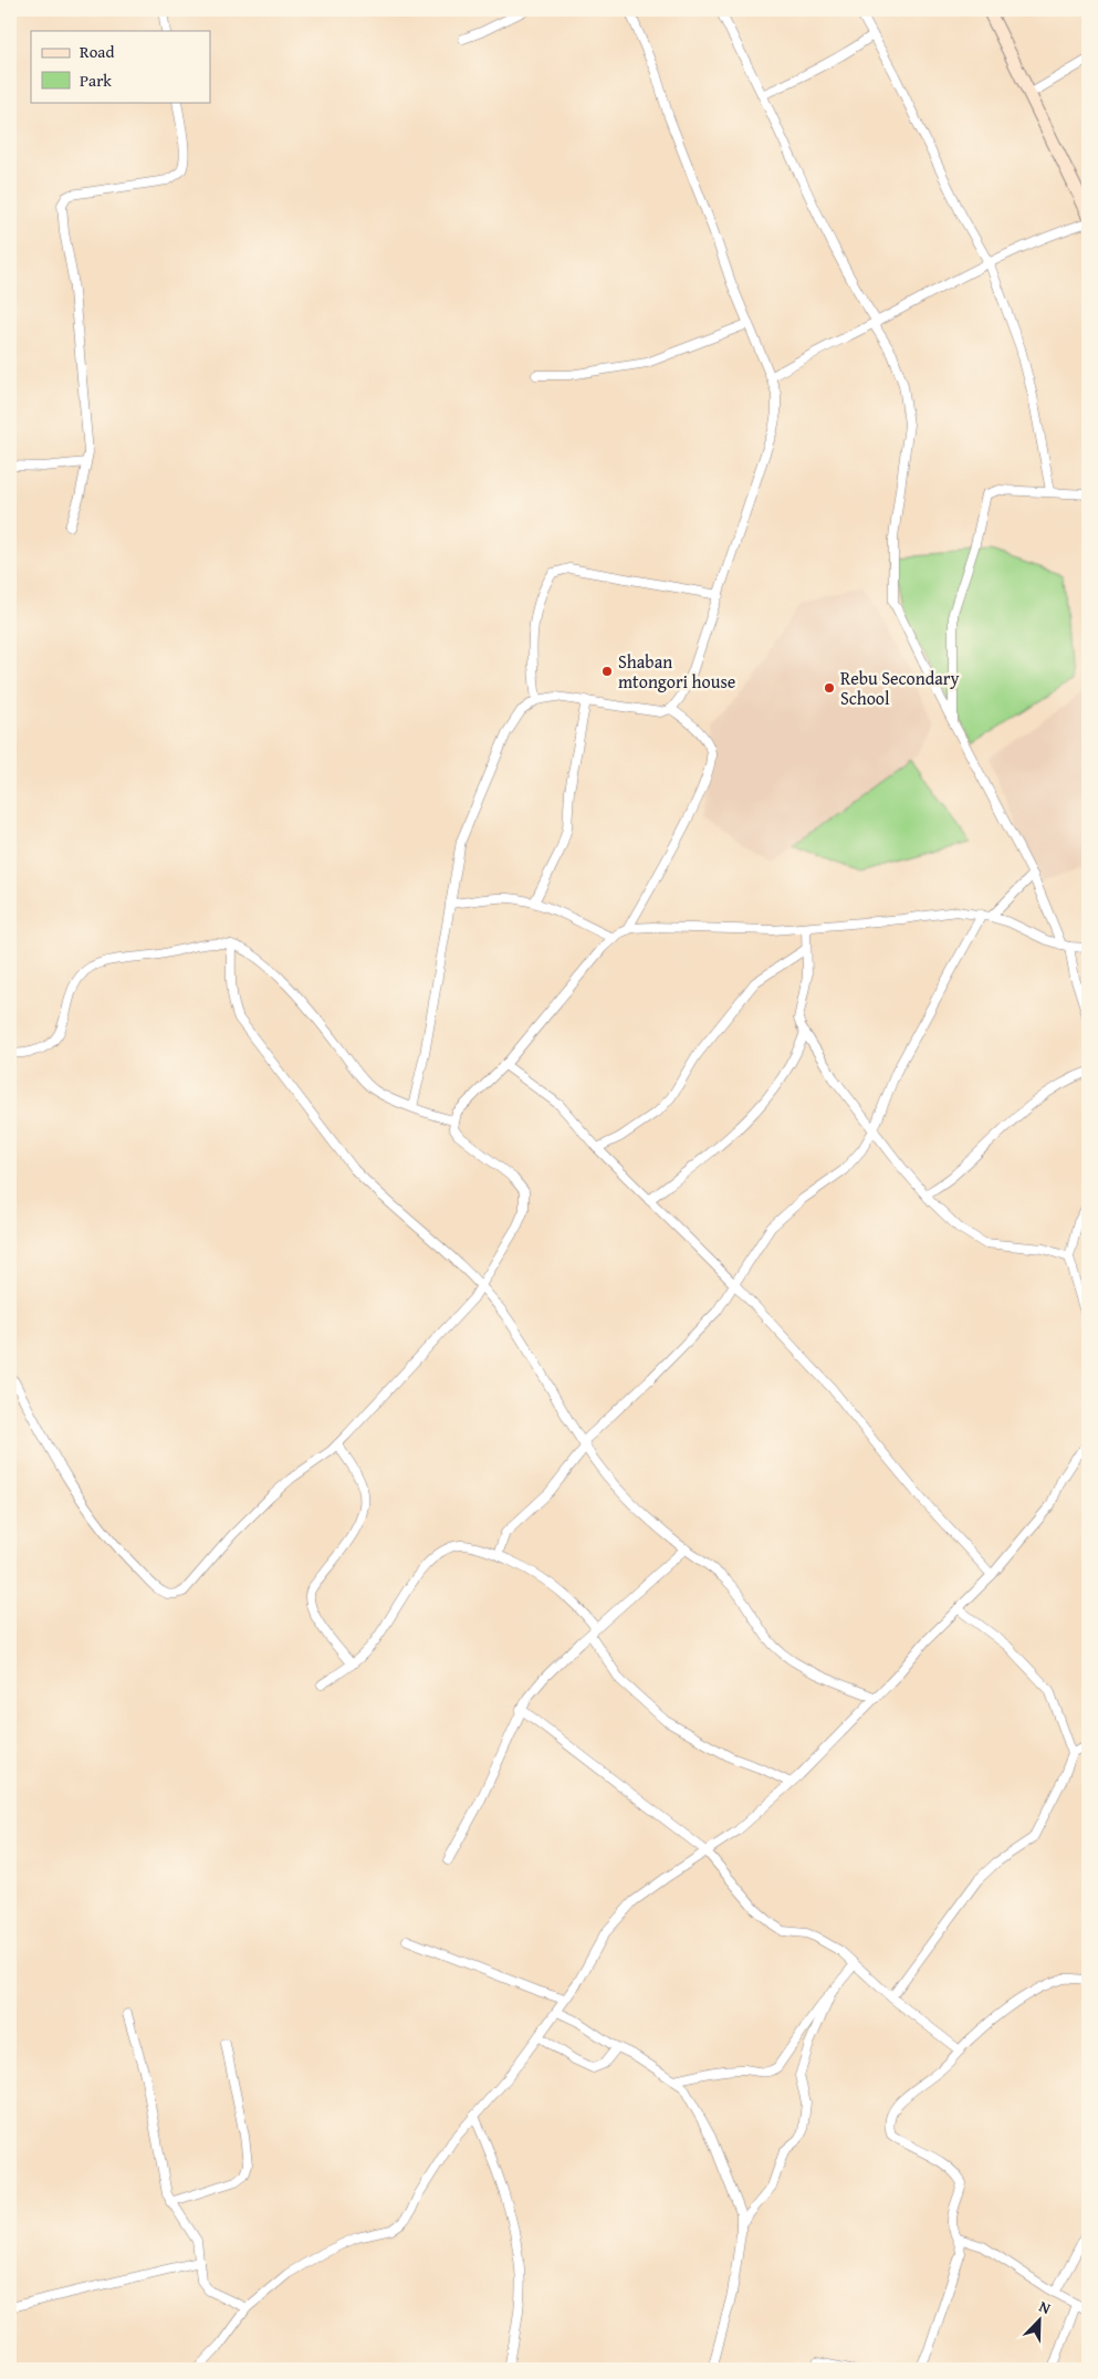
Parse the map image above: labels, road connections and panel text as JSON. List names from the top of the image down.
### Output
{
  "places": ["Shaban mtongori house", "Rebu Secondary School"],
  "legend": ["Road", "Park"],
  "north": "top right"
}
